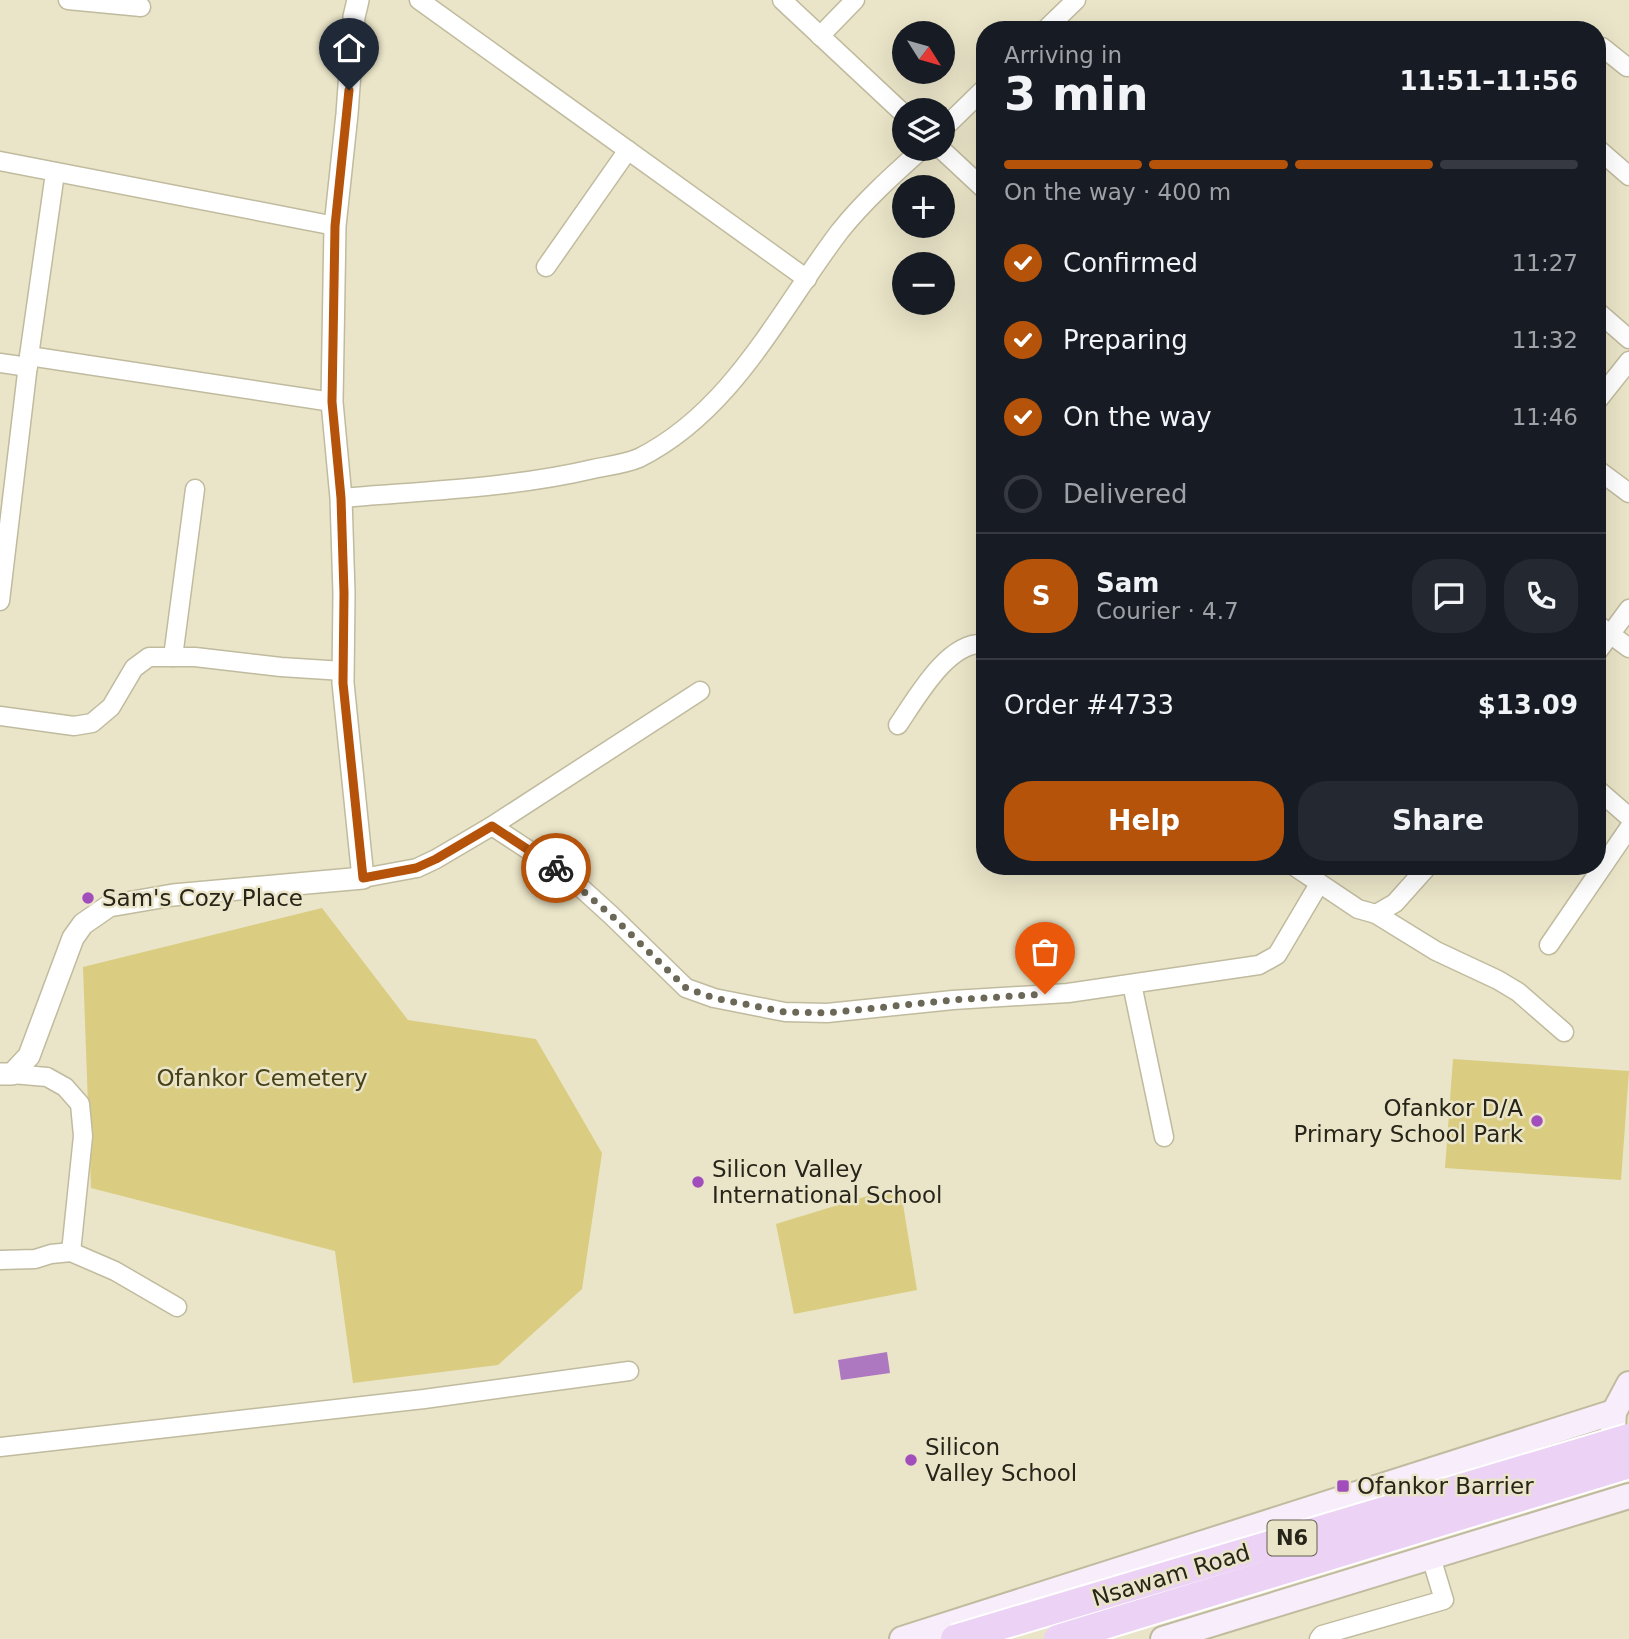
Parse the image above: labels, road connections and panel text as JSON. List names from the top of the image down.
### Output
{
  "streets": {
    "highway": ["N6", "Nsawam Road"]
  },
  "parks": ["Ofankor Cemetery"],
  "places": {
    "other": [
      "Sam's Cozy Place",
      "Ofankor D/A Primary School Park",
      "Silicon Valley International School",
      "Silicon Valley School"
    ],
    "transit": ["Ofankor Barrier"]
  },
  "north": "bottom right",
  "page": {
    "map_buttons": ["+", "−"],
    "heading": ["3 min", "Arriving in", "11:51–11:56"],
    "panel": [
      "Sam",
      "Courier · 4.7",
      "Order #4733",
      "$13.09"
    ],
    "bar": "On the way · 400 m",
    "list": [
      ["Confirmed", "11:27"],
      ["Preparing", "11:32"],
      ["On the way", "11:46"],
      "Delivered"
    ],
    "round": "S",
    "buttons": ["Help", "Share"]
  }
}
